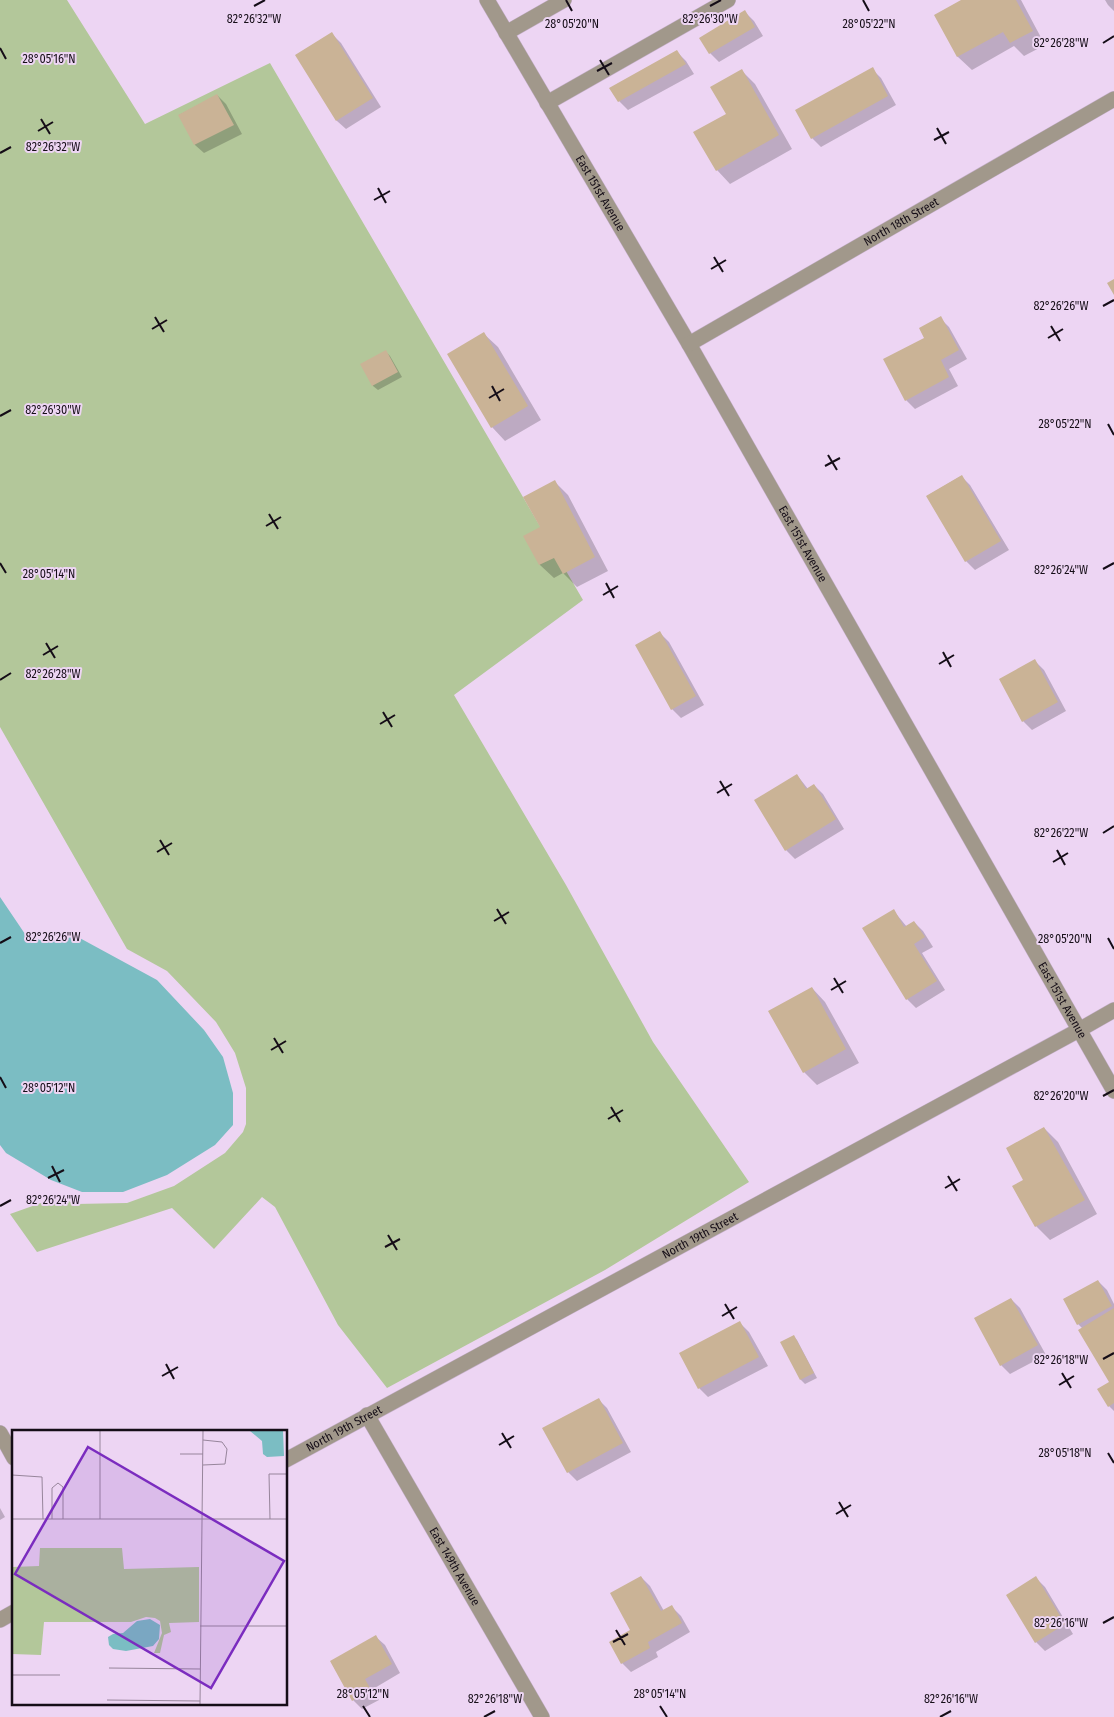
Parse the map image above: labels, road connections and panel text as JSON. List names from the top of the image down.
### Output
{
  "streets": {
    "street": [
      "East 151st Avenue",
      "North 18th Street",
      "North 19th Street",
      "East 149th Avenue"
    ]
  },
  "crossings": [
    ["East 151st Avenue", "North 18th Street"],
    ["East 151st Avenue", "North 19th Street"],
    ["North 19th Street", "East 149th Avenue"]
  ],
  "coordinates": [
    "82°26'30\"W",
    "82°26'32\"W",
    "28°05'20\"N",
    "28°05'22\"N",
    "82°26'28\"W",
    "28°05'16\"N",
    "82°26'26\"W",
    "82°26'24\"W",
    "28°05'14\"N",
    "82°26'22\"W",
    "28°05'12\"N",
    "82°26'20\"W",
    "82°26'18\"W",
    "28°05'18\"N",
    "82°26'16\"W"
  ]
}
